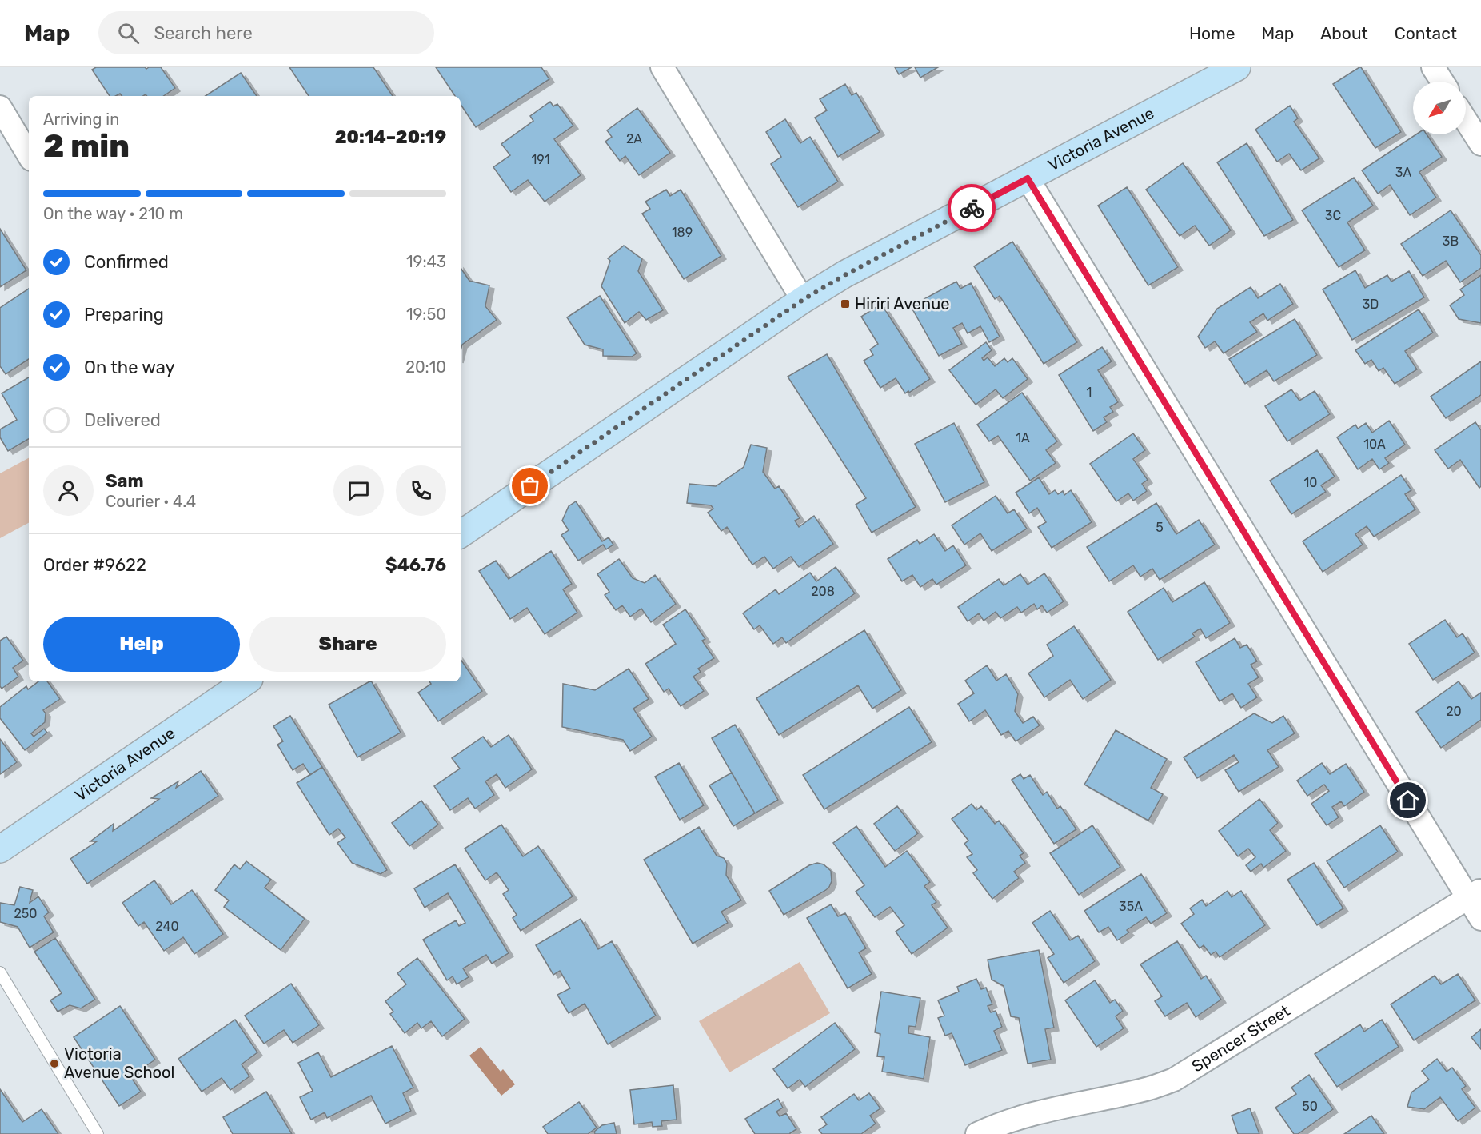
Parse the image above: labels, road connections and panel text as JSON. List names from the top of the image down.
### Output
{
  "streets": {
    "main road": ["Victoria Avenue"],
    "street": ["Spencer Street"]
  },
  "places": {
    "transit": ["Hiriri Avenue"],
    "other": ["Victoria Avenue School"]
  },
  "house_numbers": [
    "2A",
    "191",
    "3A",
    "3C",
    "189",
    "3B",
    "3D",
    "1",
    "1A",
    "10A",
    "10",
    "5",
    "208",
    "20",
    "35A",
    "250",
    "240",
    "50"
  ],
  "north": "bottom left",
  "page": {
    "header": "Map",
    "search": "Search here",
    "nav": [
      "Home",
      "Map",
      "About",
      "Contact"
    ],
    "heading": ["2 min", "Arriving in", "20:14–20:19"],
    "panel": [
      "Sam",
      "Courier · 4.4",
      "Order #9622",
      "$46.76"
    ],
    "bar": "On the way · 210 m",
    "list": [
      ["Confirmed", "19:43"],
      ["Preparing", "19:50"],
      ["On the way", "20:10"],
      "Delivered"
    ],
    "buttons": ["Help", "Share"]
  }
}
